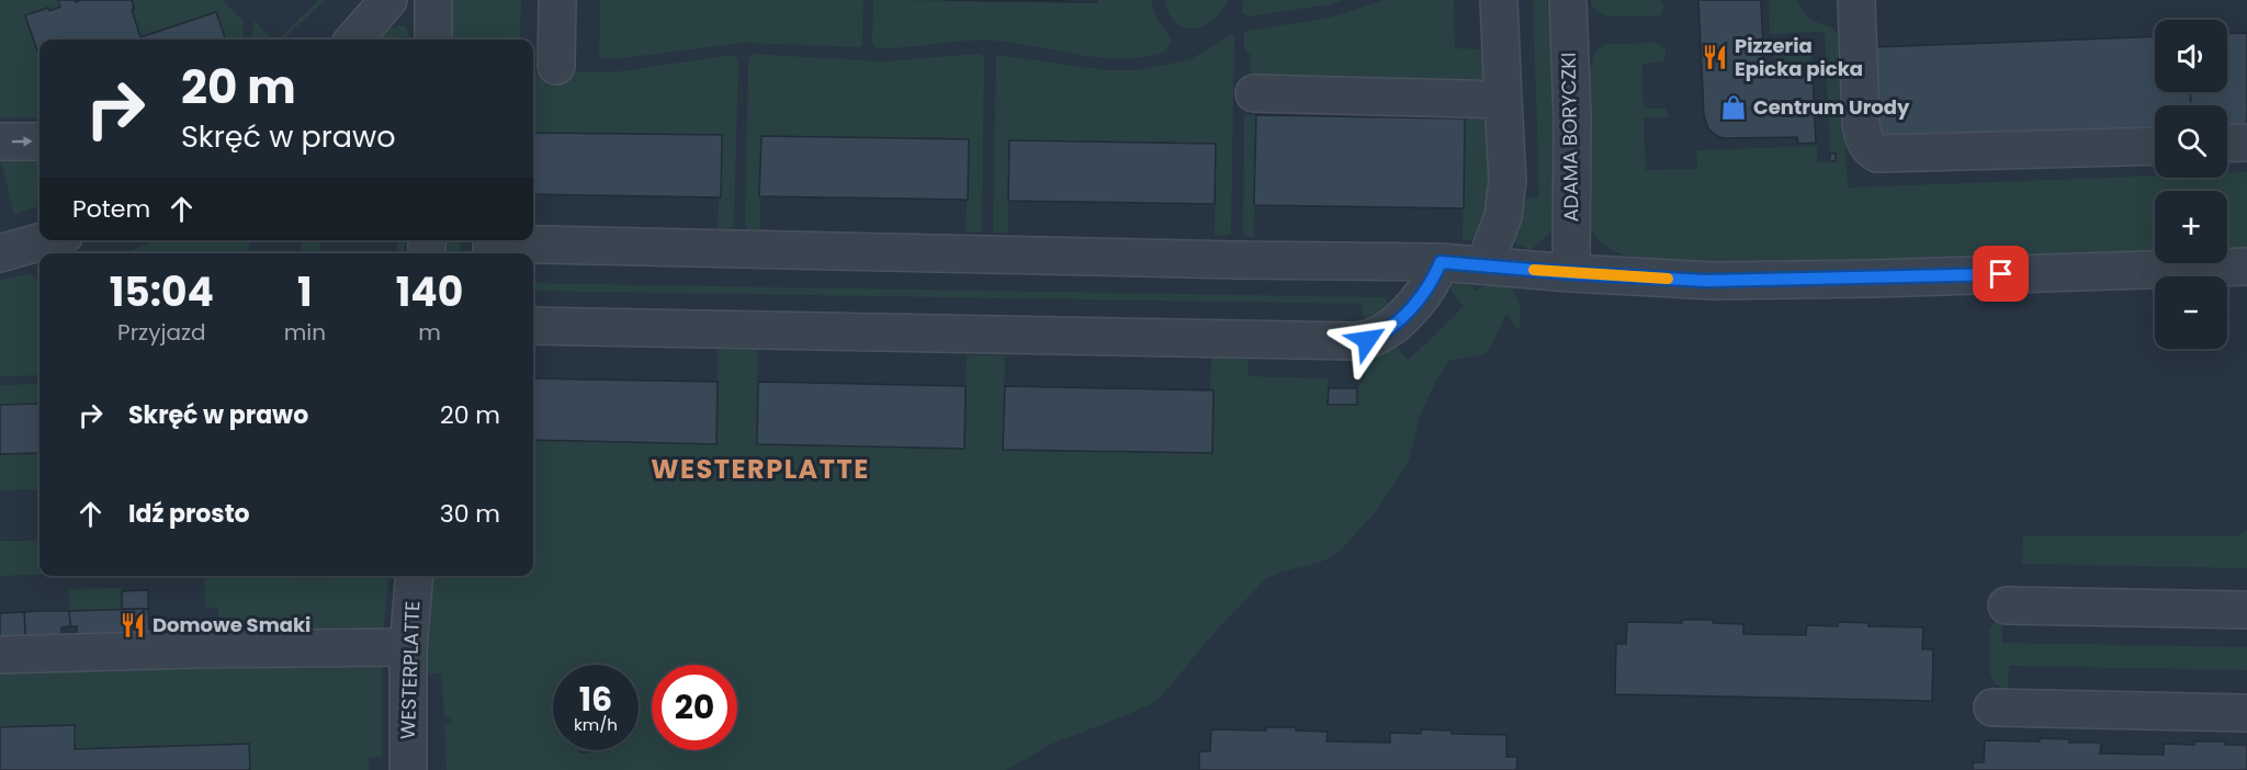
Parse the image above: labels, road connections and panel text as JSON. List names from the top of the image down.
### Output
{
  "streets": {
    "street": ["ADAMA BORYCZKI", "WESTERPLATTE"]
  },
  "districts": ["WESTERPLATTE"],
  "places": {
    "restaurant": ["Pizzeria Epicka picka", "Domowe Smaki"],
    "shop": ["Centrum Urody"]
  },
  "page": {
    "map_buttons": ["+", "−"],
    "turn": ["20 m", "Skręć w prawo"],
    "then": "Potem",
    "eta": [
      "15:04",
      "Przyjazd",
      "1",
      "min",
      "140",
      "m"
    ],
    "list": [
      {
        "name": "Skręć w prawo",
        "value": "20 m"
      },
      {
        "name": "Idź prosto",
        "value": "30 m"
      }
    ],
    "speed": "16 km/h",
    "limit": "20"
  }
}
